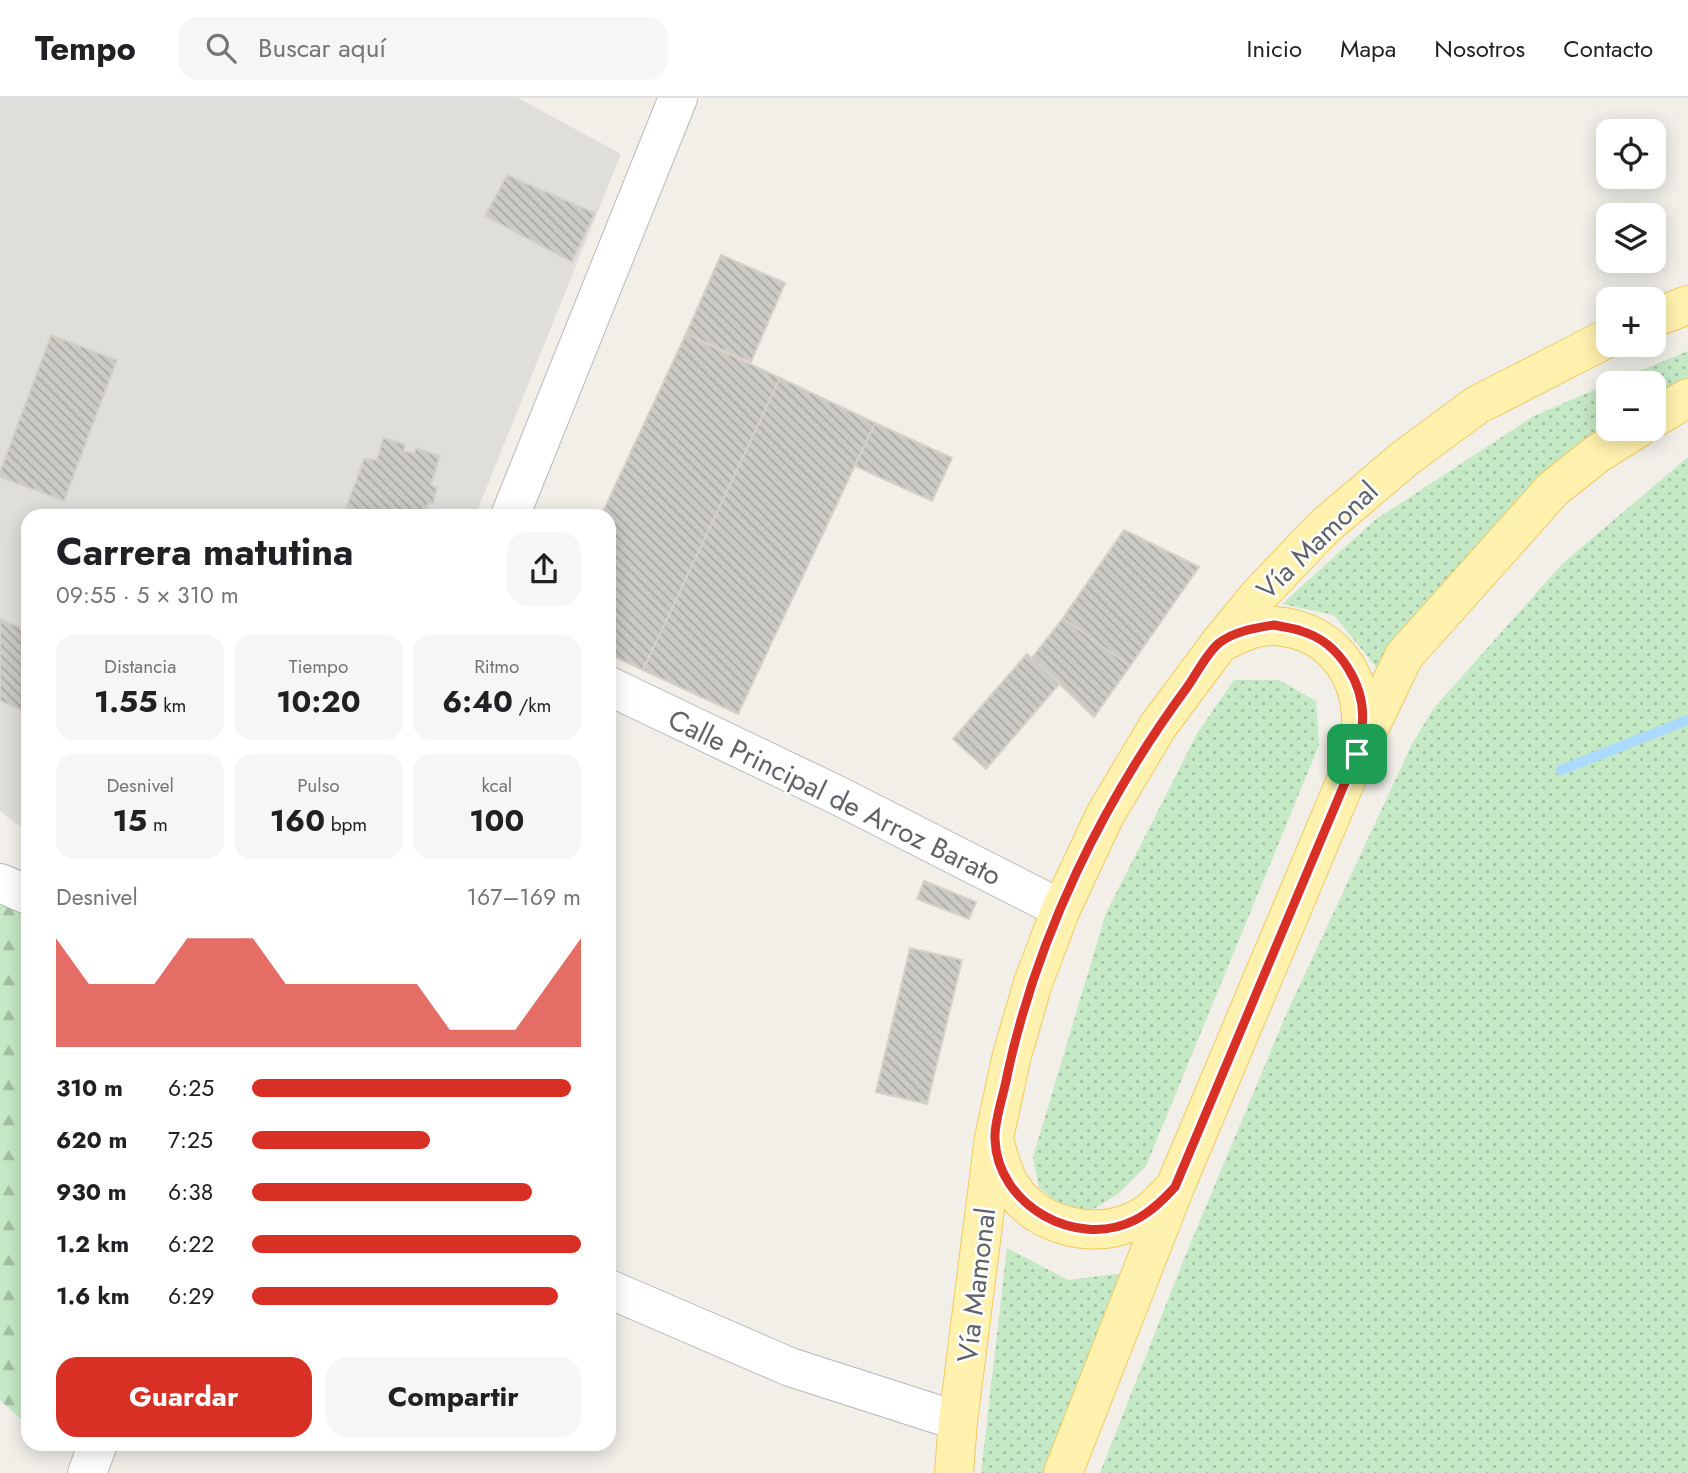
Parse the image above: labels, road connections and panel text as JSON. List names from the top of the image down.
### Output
{
  "streets": {
    "main road": ["Vía Mamonal"],
    "street": ["Calle Principal de Arroz Barato"]
  },
  "crossings": [
    ["Vía Mamonal", "Calle Principal de Arroz Barato"]
  ],
  "page": {
    "header": "Tempo",
    "search": "Buscar aquí",
    "nav": [
      "Inicio",
      "Mapa",
      "Nosotros",
      "Contacto"
    ],
    "map_buttons": ["+", "−"],
    "heading": ["Carrera matutina", "09:55 · 5 × 310 m"],
    "stats": [
      ["Distancia", "1.55 km"],
      ["Tiempo", "10:20"],
      ["Ritmo", "6:40 /km"],
      ["Desnivel", "15 m"],
      ["Pulso", "160 bpm"],
      ["kcal", "100"]
    ],
    "chart": ["Desnivel", "167–169 m"],
    "list": [
      {
        "name": "310 m",
        "note": "6:25"
      },
      {
        "name": "620 m",
        "note": "7:25"
      },
      {
        "name": "930 m",
        "note": "6:38"
      },
      {
        "name": "1.2 km",
        "note": "6:22"
      },
      {
        "name": "1.6 km",
        "note": "6:29"
      }
    ],
    "buttons": ["Guardar", "Compartir"]
  }
}
